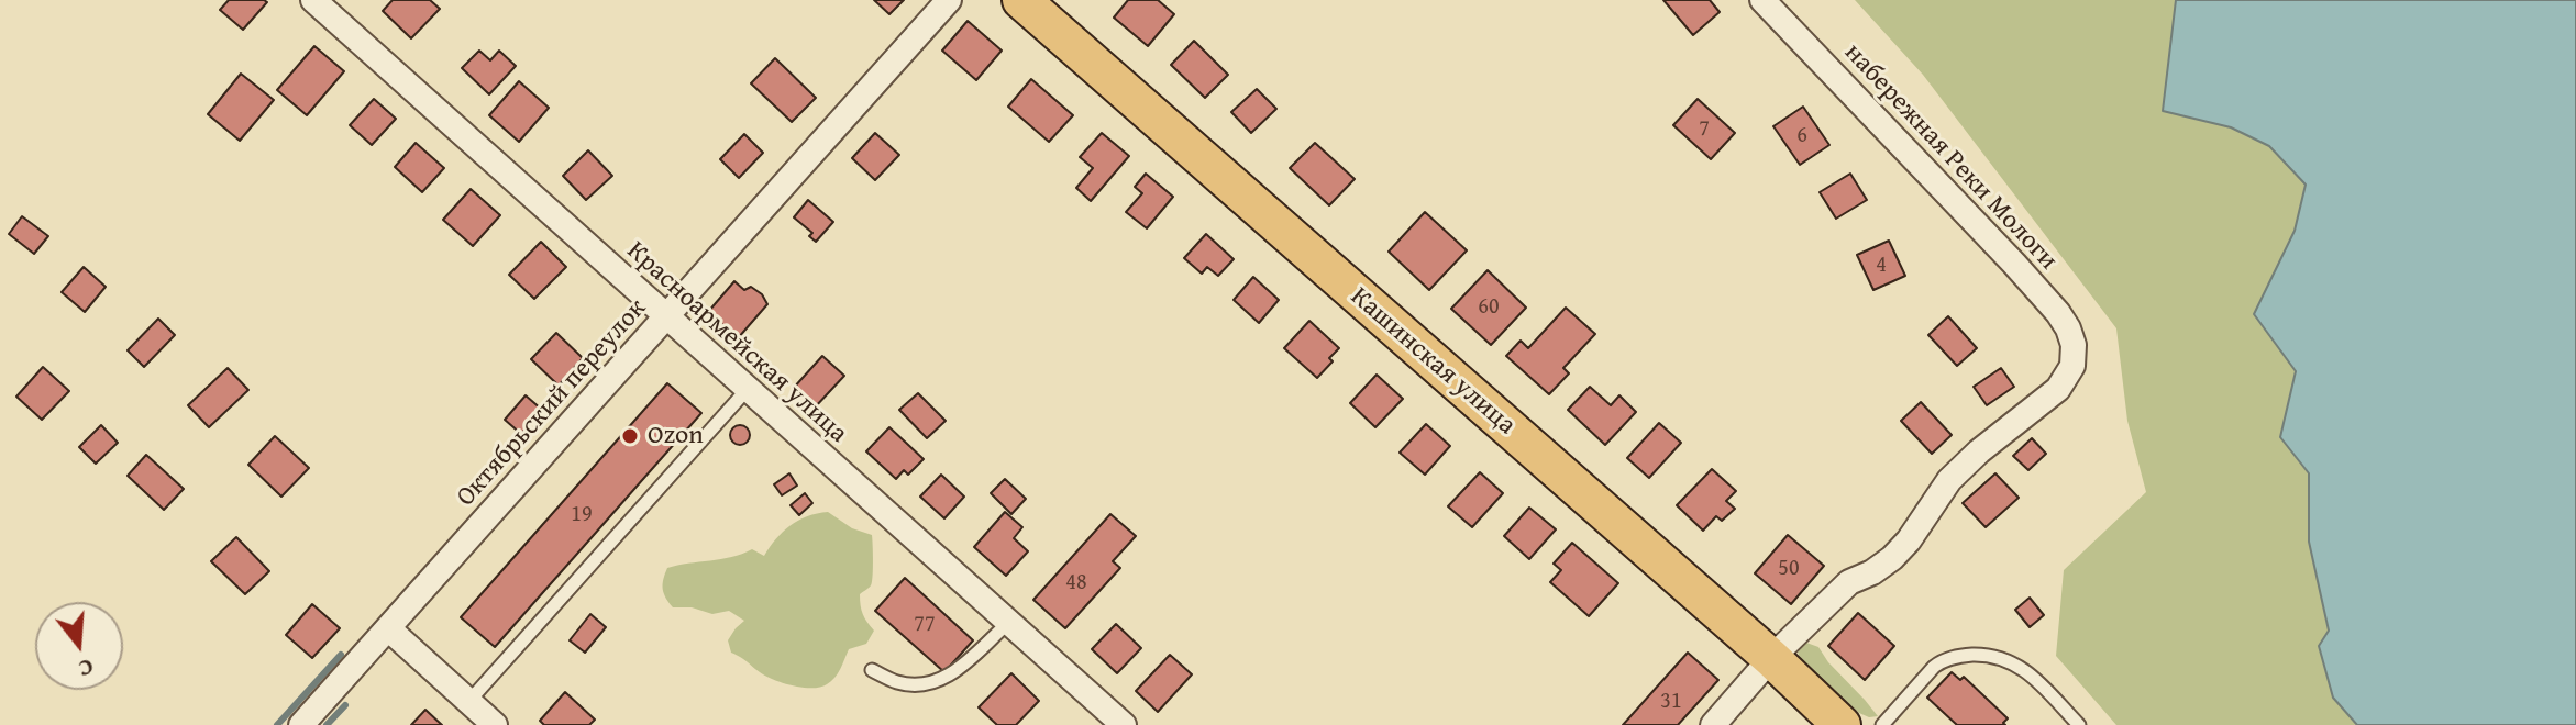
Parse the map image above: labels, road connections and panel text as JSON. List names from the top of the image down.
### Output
{
  "streets": {
    "main road": ["Кашинская улица"],
    "street": ["набережная Реки Мологи", "Красноармейская улица", "Октябрьский переулок"]
  },
  "crossings": [
    ["набережная Реки Мологи", "Кашинская улица"],
    ["Красноармейская улица", "Октябрьский переулок"]
  ],
  "places": ["Ozon"],
  "house_numbers": [
    "7",
    "6",
    "4",
    "60",
    "19",
    "50",
    "48",
    "77",
    "31"
  ],
  "north": "bottom"
}
